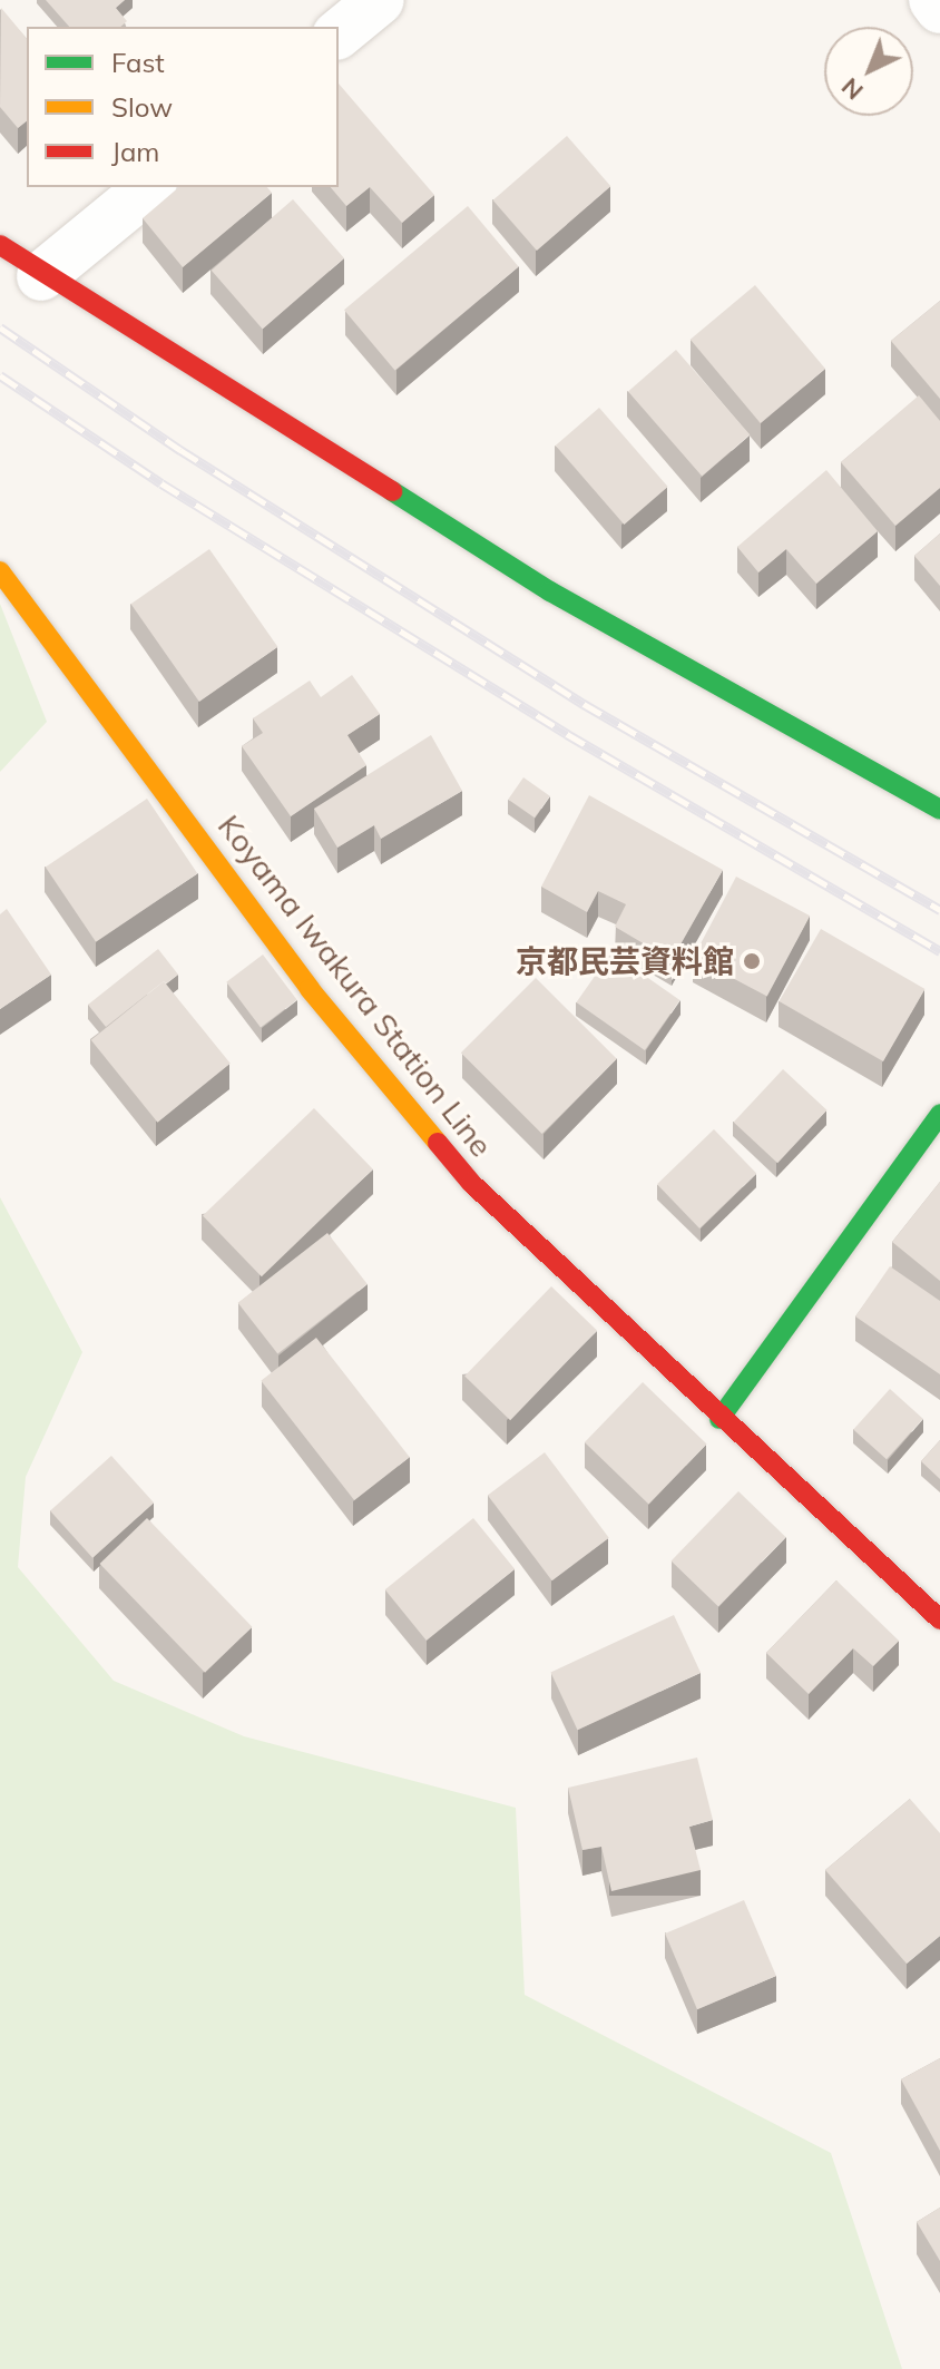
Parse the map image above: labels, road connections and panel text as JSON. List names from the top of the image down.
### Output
{
  "streets": {
    "street": ["Koyama Iwakura Station Line"]
  },
  "places": ["京都民芸資料館"],
  "legend": ["Fast", "Slow", "Jam"],
  "north": "bottom left"
}
